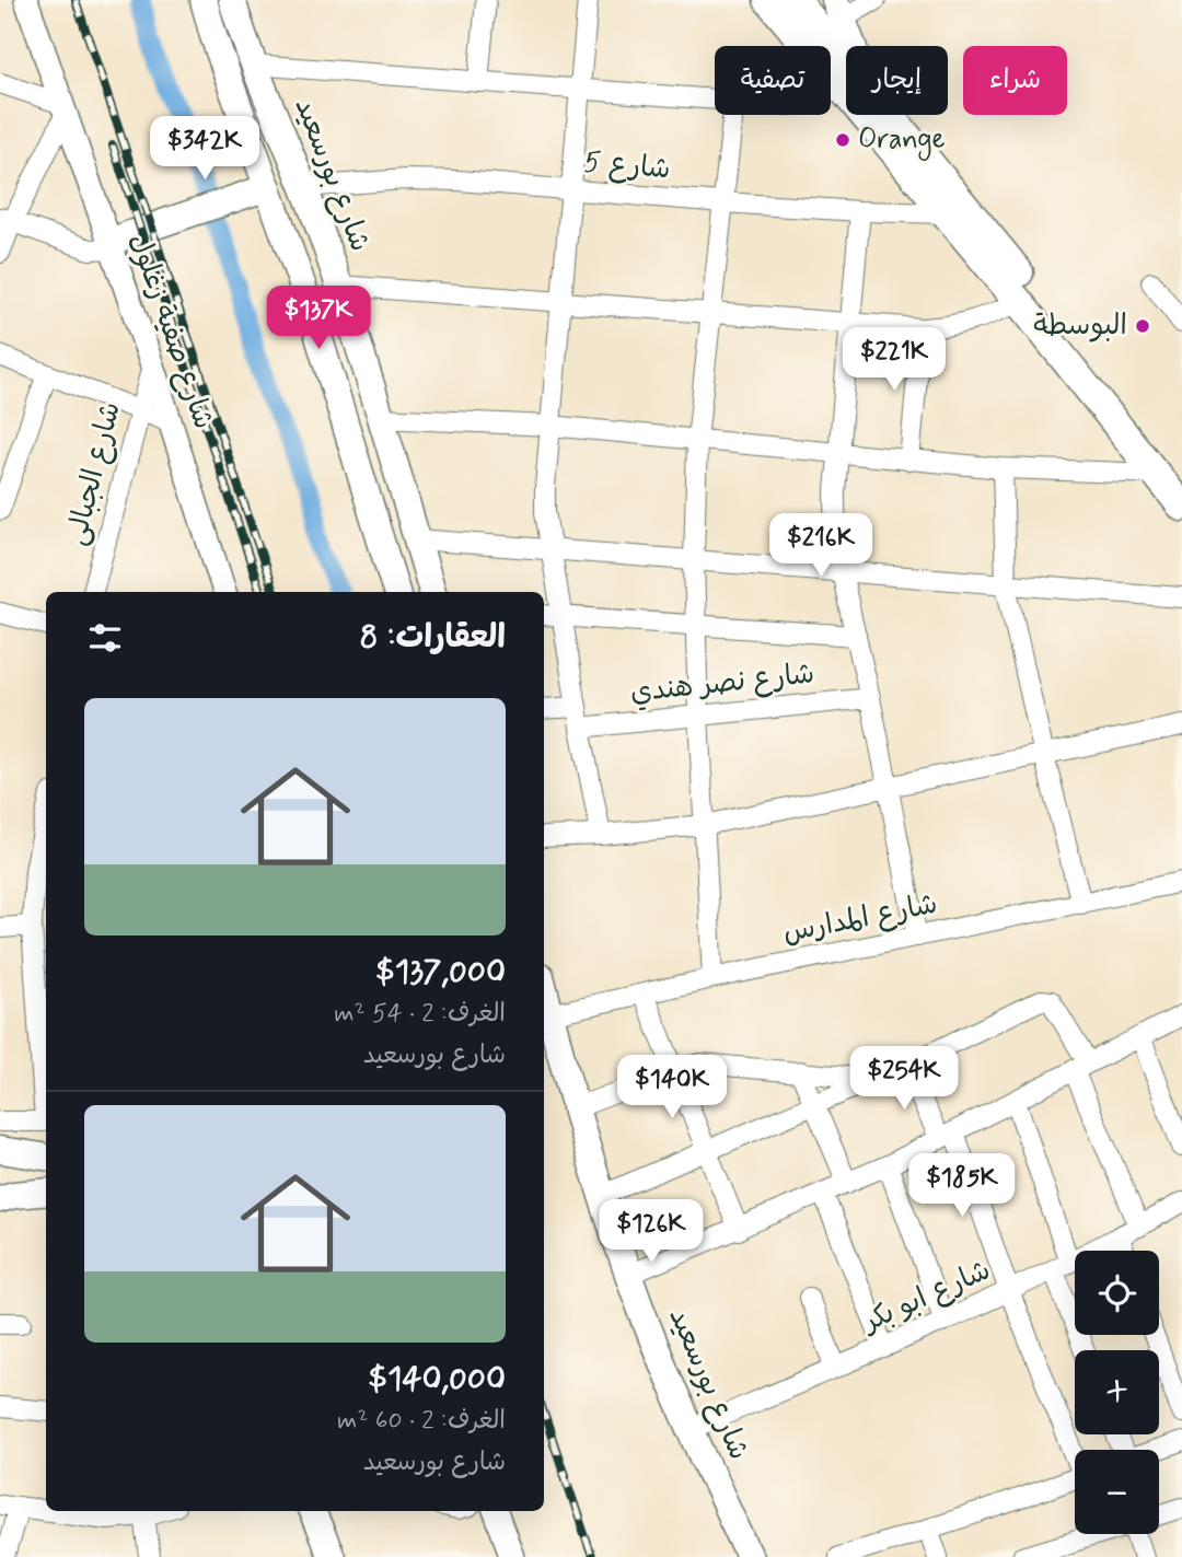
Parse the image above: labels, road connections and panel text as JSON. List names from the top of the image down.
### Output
{
  "streets": {
    "main road": ["شارع بورسعيد"],
    "street": [
      "شارع 5",
      "شارع صفية زغلول",
      "شارع الجبالى",
      "شارع نصر هندي",
      "شارع المدارس",
      "شارع ابو بكر"
    ]
  },
  "crossings": [
    ["شارع 5", "شارع بورسعيد"],
    ["شارع بورسعيد", "شارع ابو بكر"],
    ["شارع صفية زغلول", "شارع الجبالى"]
  ],
  "places": ["Orange", "البوسطة"],
  "page": {
    "chip": ["شراء", "إيجار", "تصفية"],
    "price": [
      "$342K",
      "$137K",
      "$221K",
      "$216K",
      "$254K",
      "$140K",
      "$185K",
      "$126K"
    ],
    "heading": "العقارات: 8",
    "list": [
      {
        "name": "$137,000",
        "note": "الغرف: 2 · 54 m² · شارع بورسعيد"
      },
      {
        "name": "$140,000",
        "note": "الغرف: 2 · 60 m² · شارع بورسعيد"
      }
    ],
    "map_buttons": ["+", "−"]
  }
}
